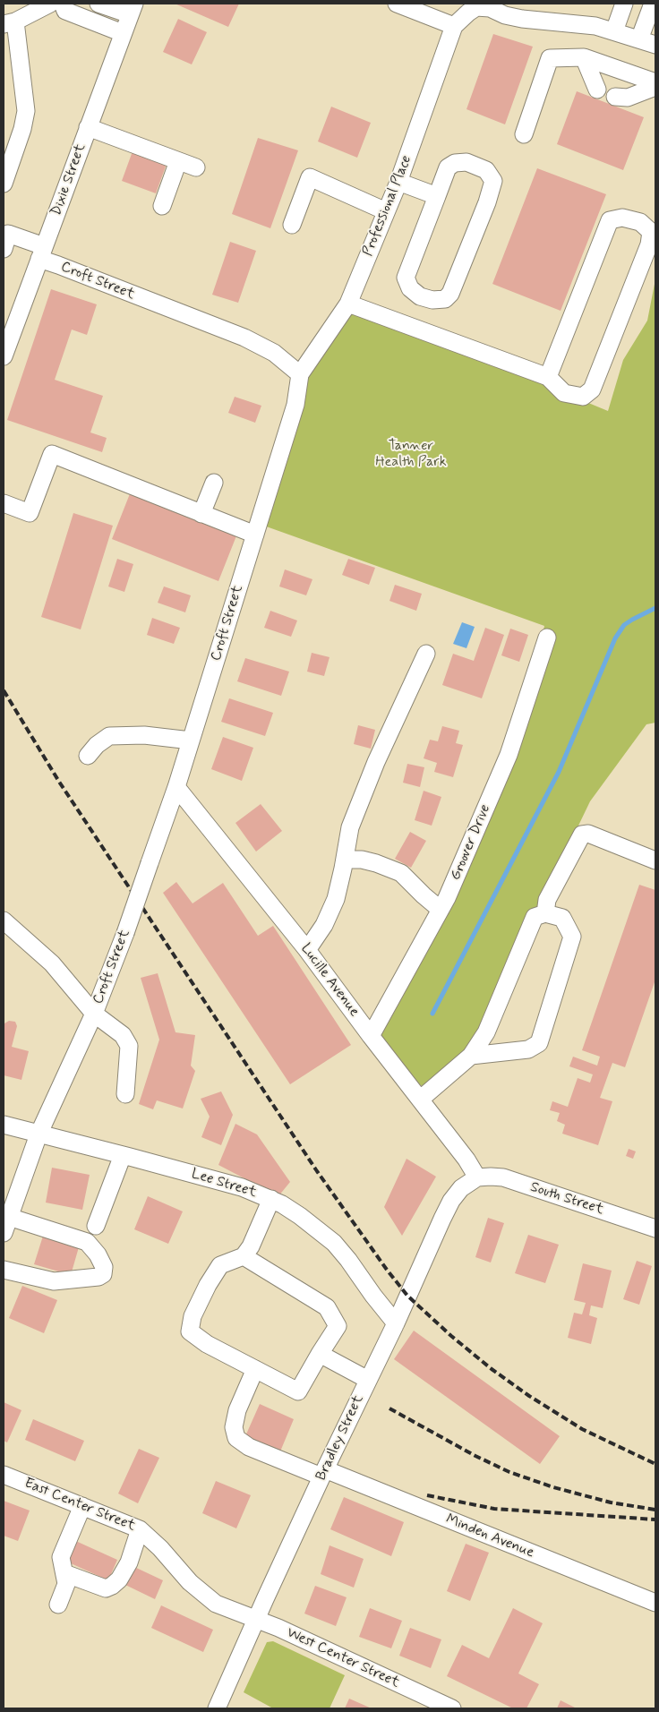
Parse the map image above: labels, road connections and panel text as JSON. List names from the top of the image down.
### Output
{
  "streets": {
    "street": [
      "Dixie Street",
      "Professional Place",
      "Croft Street",
      "Groover Drive",
      "Lucille Avenue",
      "Lee Street",
      "South Street",
      "Bradley Street",
      "East Center Street",
      "Minden Avenue",
      "West Center Street"
    ]
  },
  "crossings": [
    ["Dixie Street", "Croft Street"],
    ["Professional Place", "Croft Street"],
    ["Croft Street", "Lucille Avenue"],
    ["Croft Street", "Lee Street"],
    ["Groover Drive", "Lucille Avenue"],
    ["Lucille Avenue", "South Street"],
    ["Lucille Avenue", "Bradley Street"],
    ["Lee Street", "Bradley Street"],
    ["South Street", "Bradley Street"],
    ["Bradley Street", "Minden Avenue"],
    ["Bradley Street", "West Center Street"],
    ["East Center Street", "West Center Street"]
  ],
  "parks": ["Tanner Health Park"]
}
